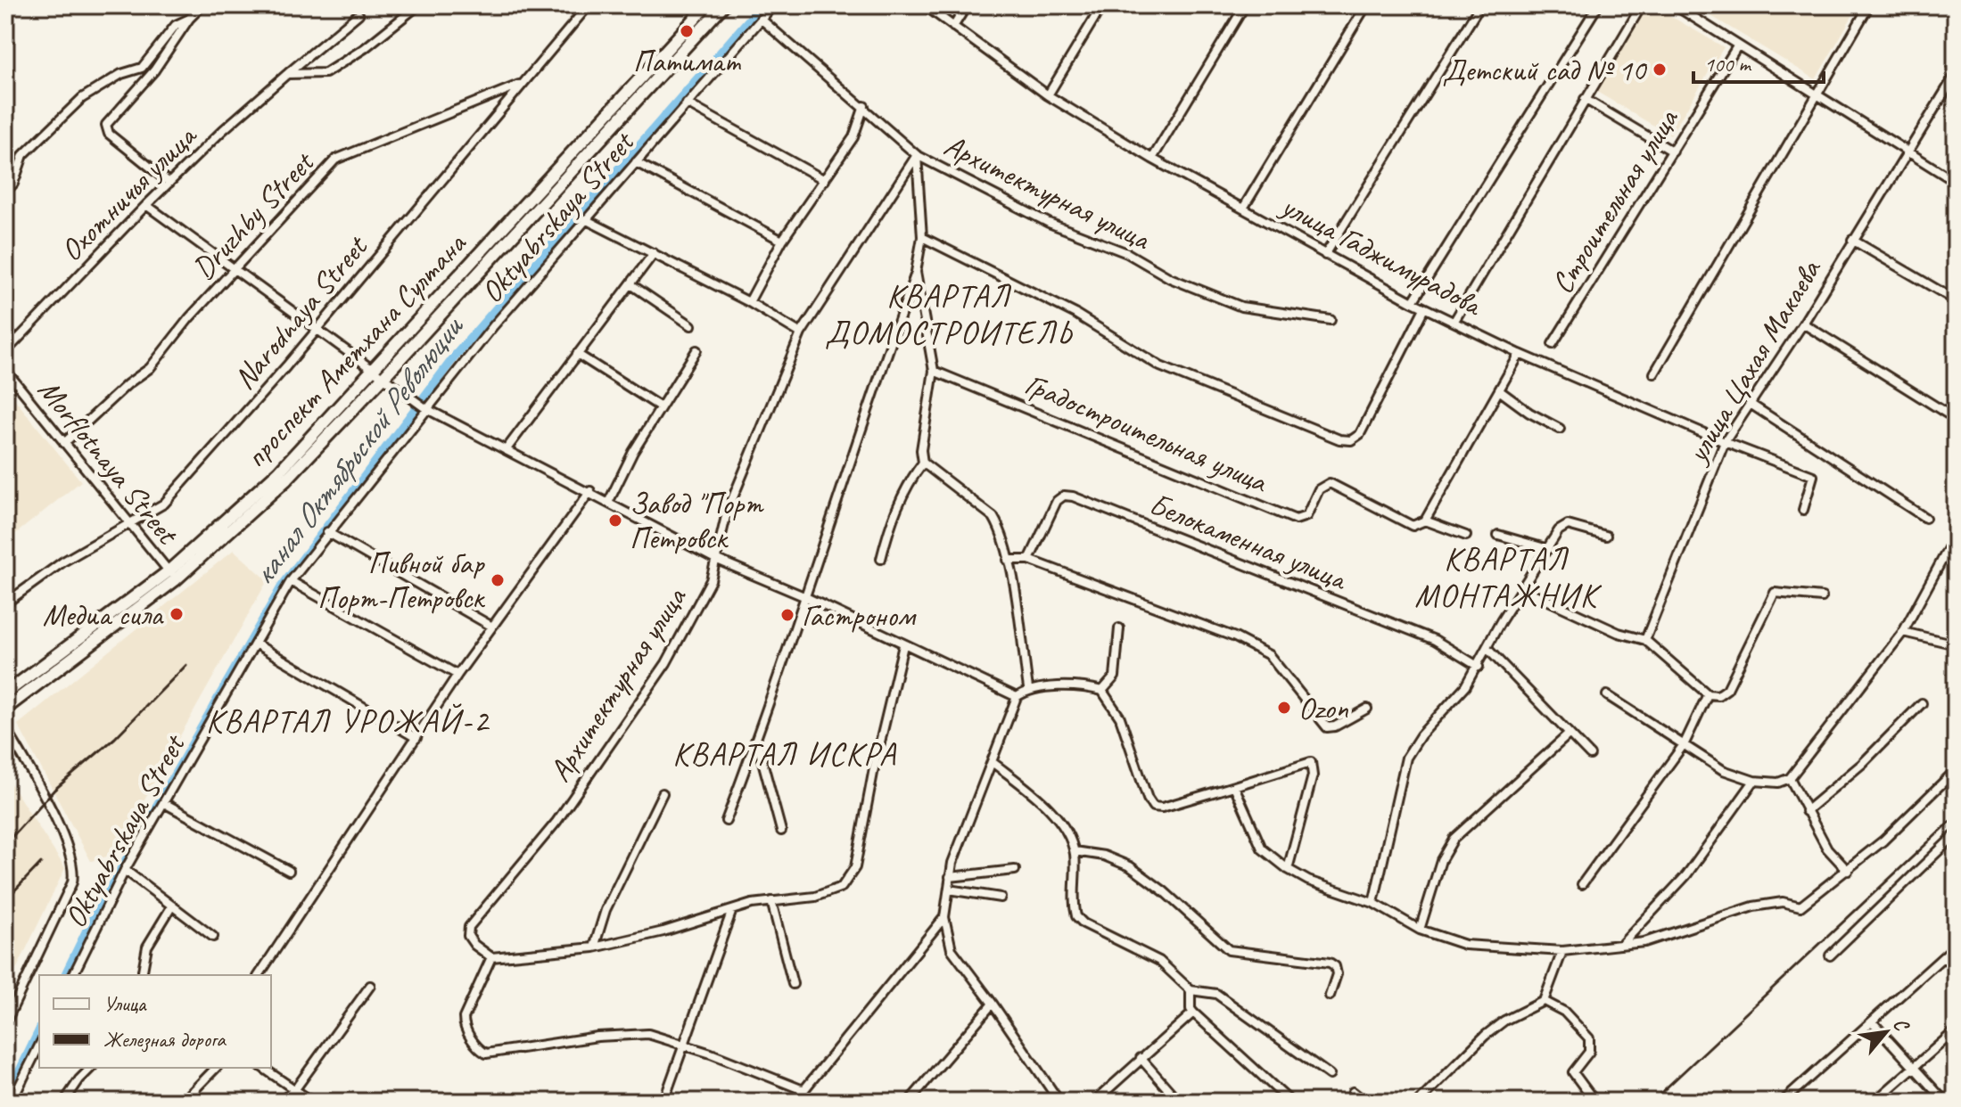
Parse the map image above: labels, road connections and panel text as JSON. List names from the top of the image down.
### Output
{
  "streets": {
    "main road": ["проспект Аметхана Султана"],
    "street": [
      "Архитектурная улица",
      "Охотничья улица",
      "Строительная улица",
      "Druzhby Street",
      "Oktyabrskaya Street",
      "улица Гаджимурадова",
      "Narodnaya Street",
      "улица Цахая Макаева",
      "Градостроительная улица",
      "Morflotnaya Street",
      "Белокаменная улица"
    ]
  },
  "crossings": [
    ["Druzhby Street", "Narodnaya Street"],
    ["Druzhby Street", "Morflotnaya Street"],
    ["улица Гаджимурадова", "улица Цахая Макаева"],
    ["Narodnaya Street", "Morflotnaya Street"]
  ],
  "districts": [
    "КВАРТАЛ ДОМОСТРОИТЕЛЬ",
    "КВАРТАЛ МОНТАЖНИК",
    "КВАРТАЛ УРОЖАЙ-2",
    "КВАРТАЛ ИСКРА"
  ],
  "water": ["канал Октябрьской Революции"],
  "places": [
    "Патимат",
    "Детский сад № 10",
    "Завод \"Порт Петровск",
    "Пивной бар Порт-Петровск",
    "Медиа сила",
    "Гастроном",
    "Ozon"
  ],
  "legend": ["Улица", "Железная дорога"],
  "scale_bar": "100 m",
  "north": "top right"
}
